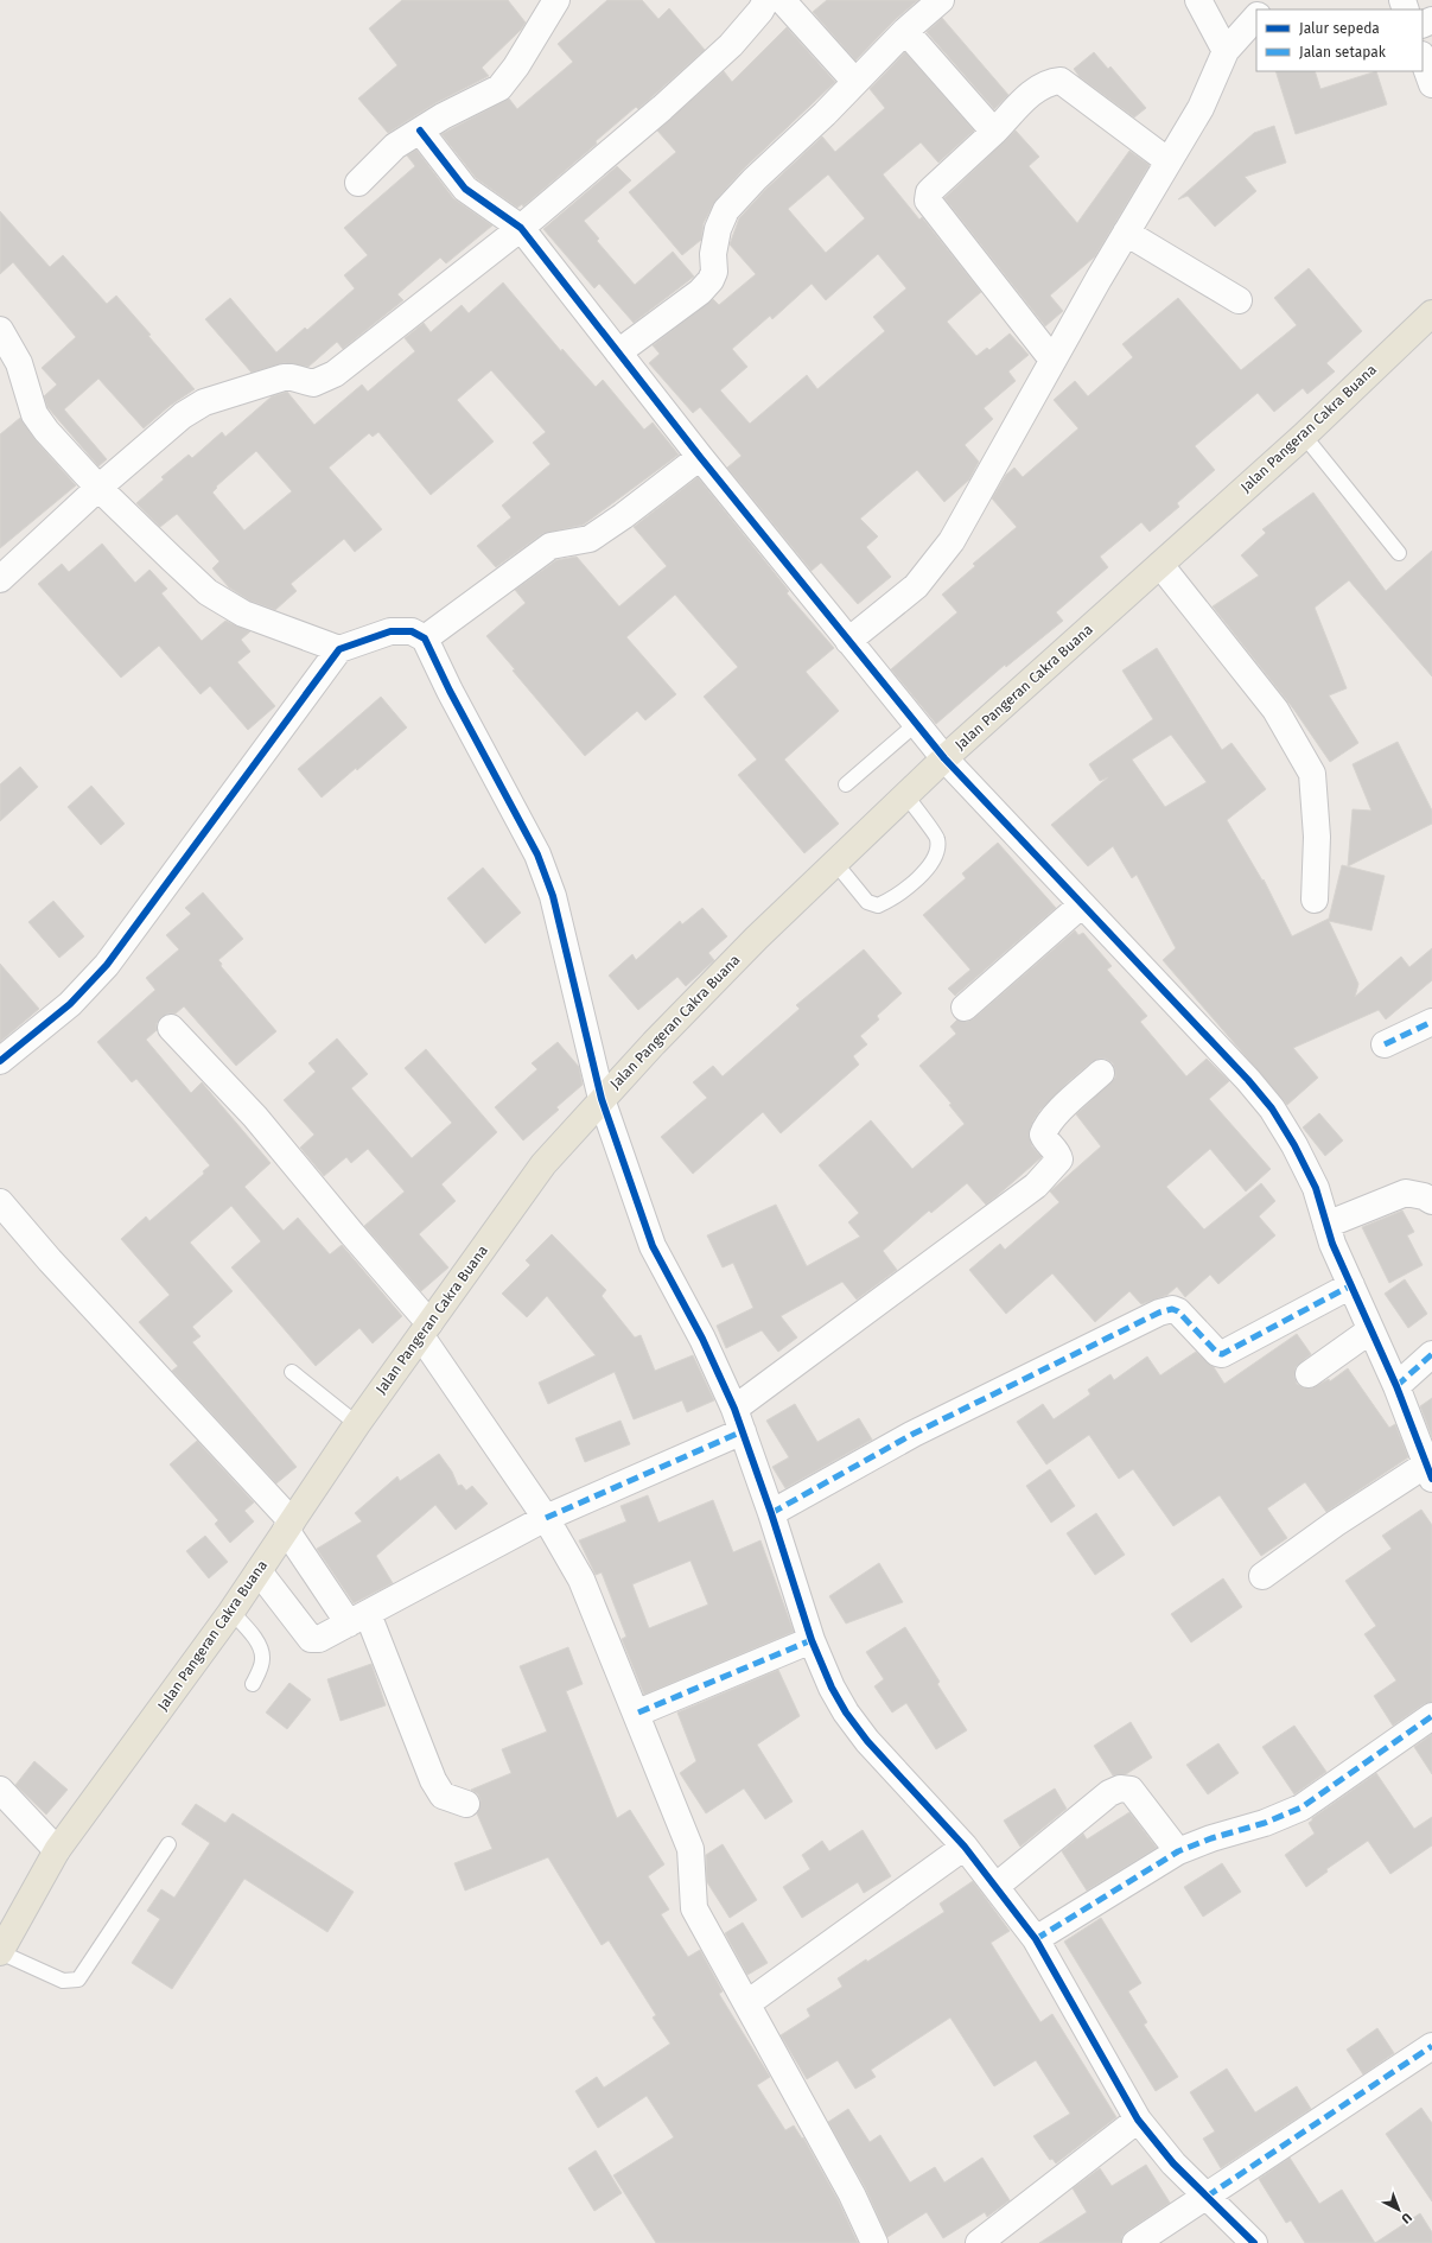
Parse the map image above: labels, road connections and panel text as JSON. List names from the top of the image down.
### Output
{
  "streets": {
    "main road": ["Jalan Pangeran Cakra Buana"]
  },
  "legend": ["Jalur sepeda", "Jalan setapak"],
  "north": "bottom right"
}
